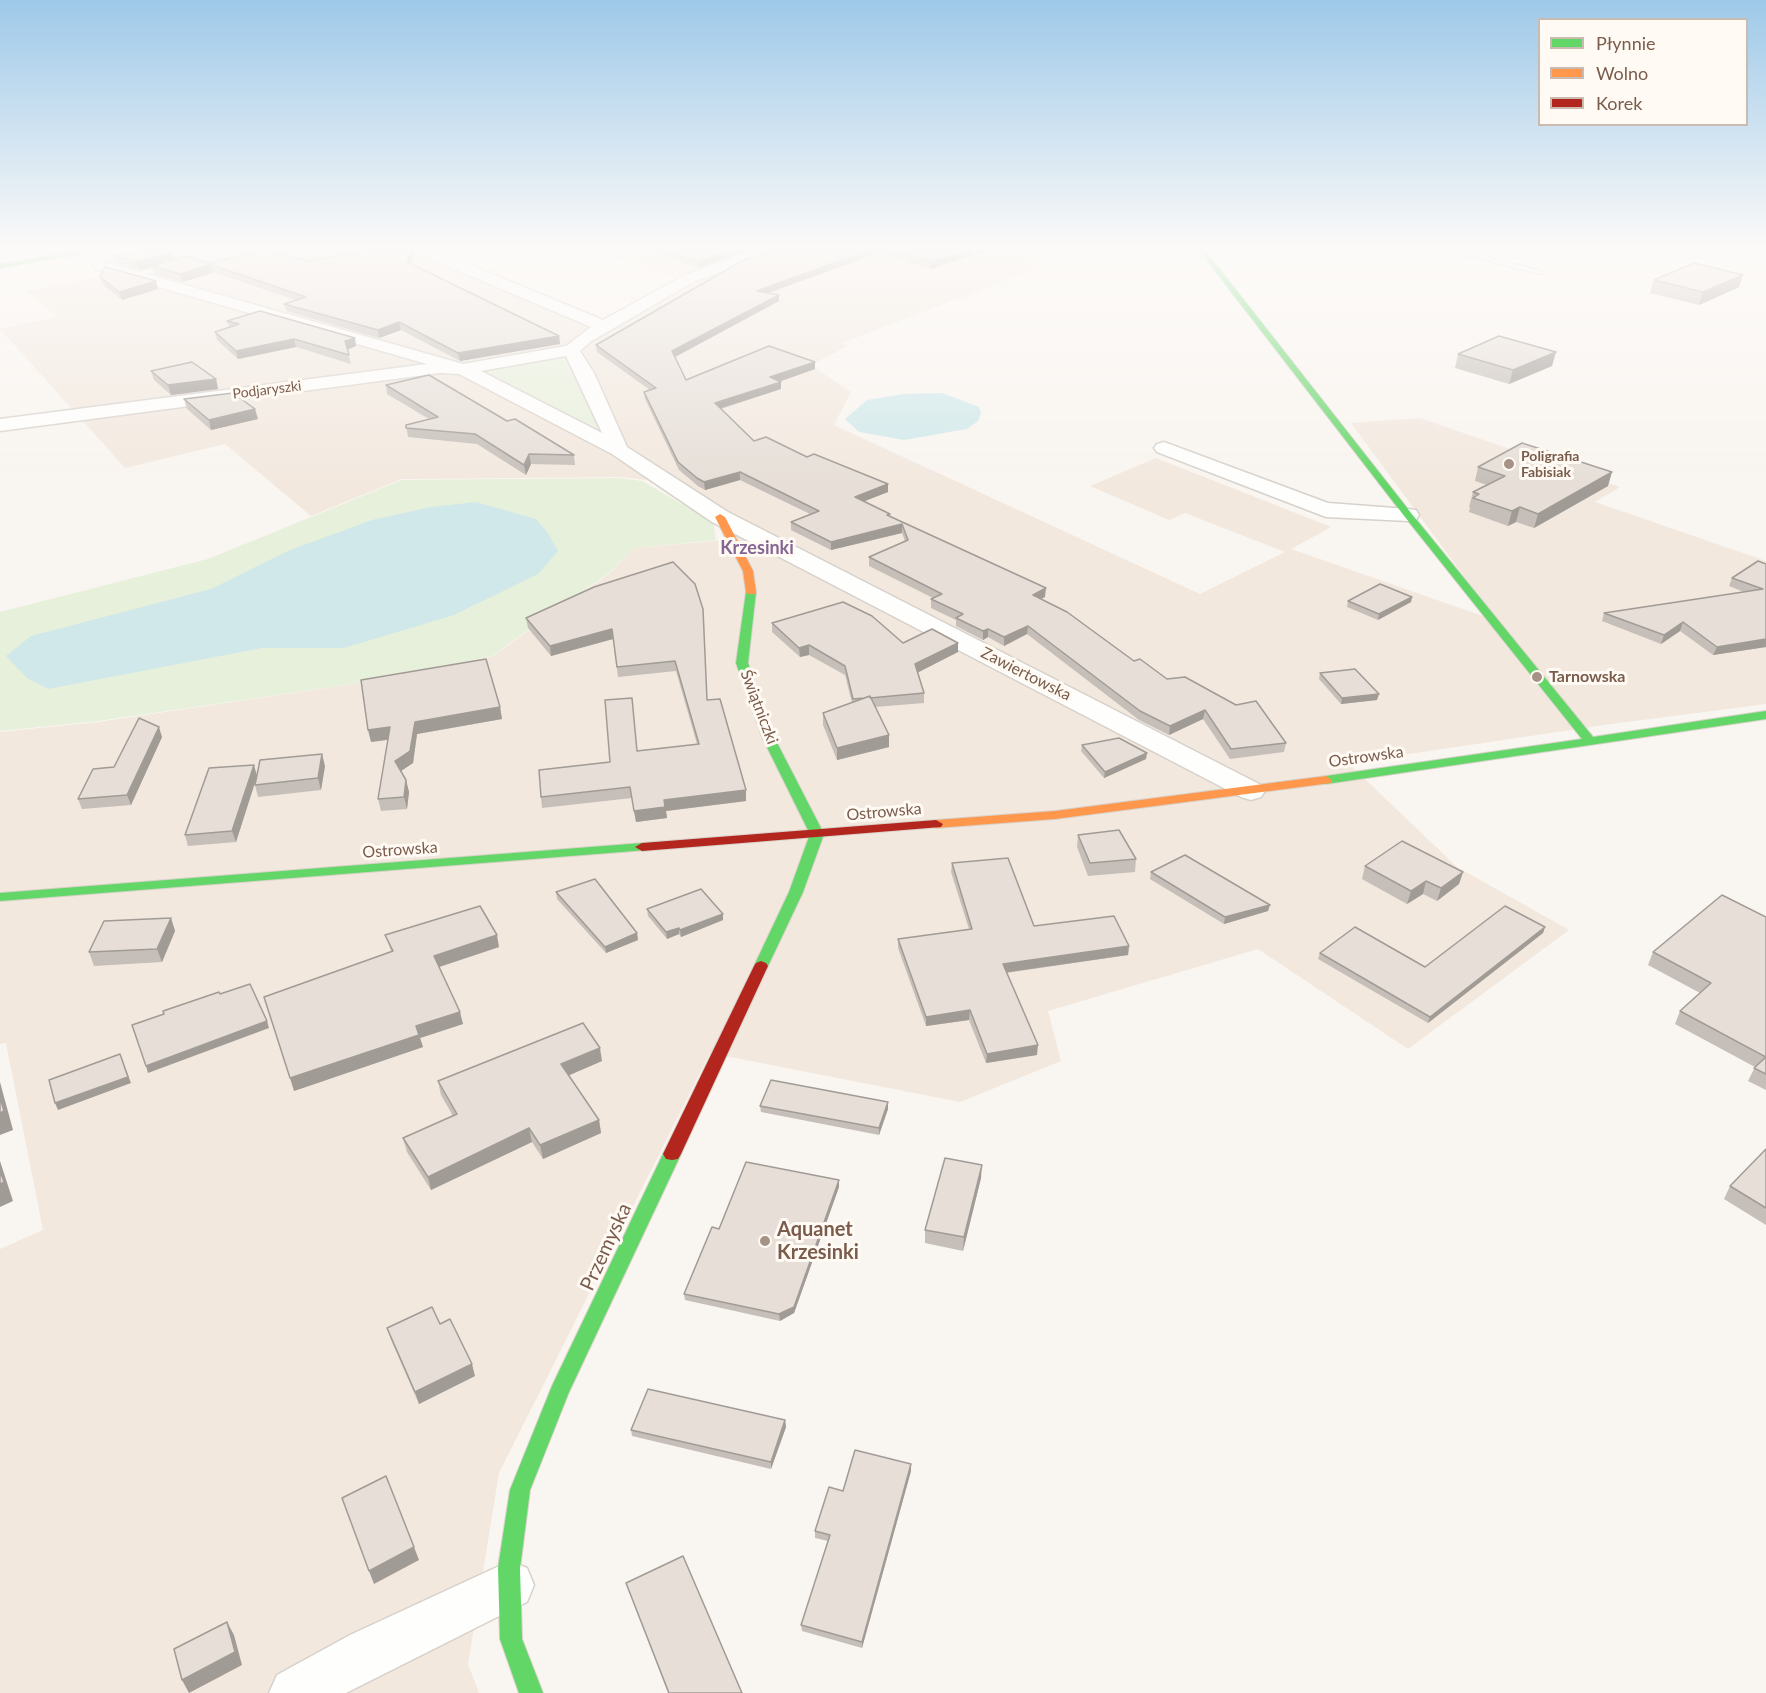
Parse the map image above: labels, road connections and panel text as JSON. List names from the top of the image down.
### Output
{
  "streets": {
    "main road": ["Świątniczki", "Ostrowska", "Przemyska"],
    "street": ["Podjaryszki", "Zawiertowska"]
  },
  "crossings": [
    ["Podjaryszki", "Świątniczki"],
    ["Zawiertowska", "Świątniczki"],
    ["Zawiertowska", "Ostrowska"],
    ["Świątniczki", "Ostrowska"],
    ["Świątniczki", "Przemyska"],
    ["Ostrowska", "Przemyska"]
  ],
  "districts": ["Krzesinki"],
  "places": ["Poligrafia Fabisiak", "Tarnowska", "Aquanet Krzesinki"],
  "legend": ["Płynnie", "Wolno", "Korek"]
}
